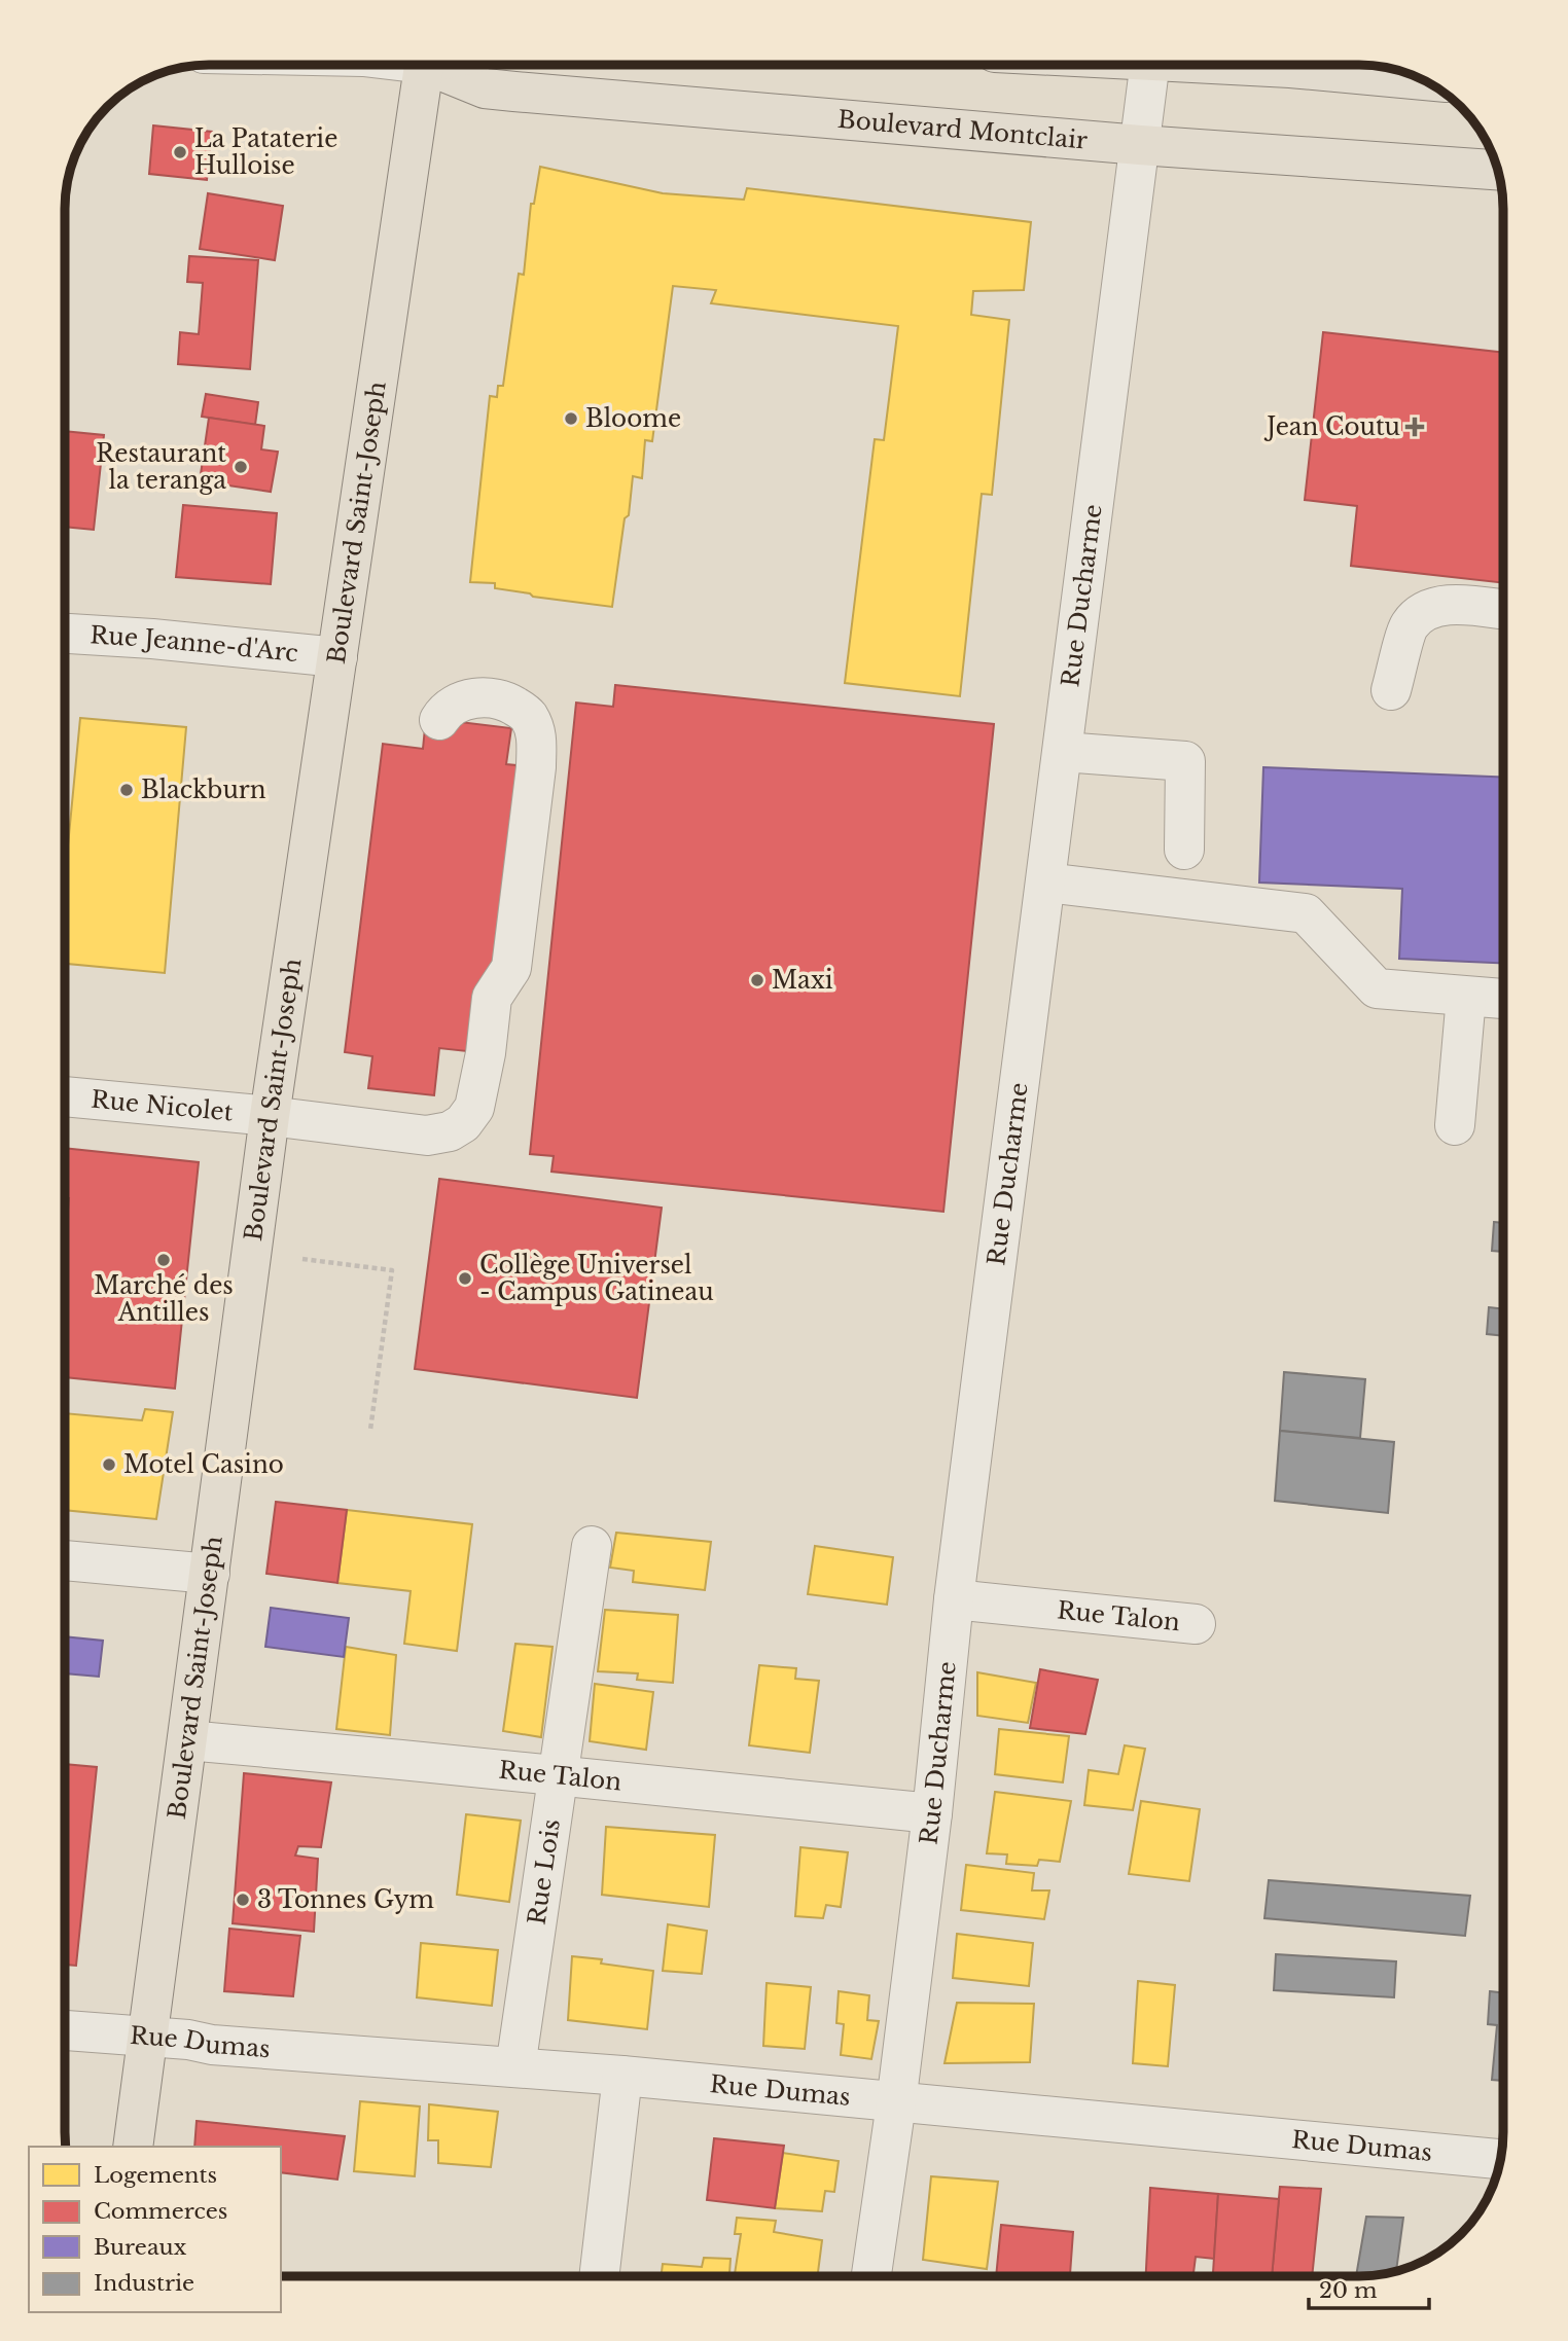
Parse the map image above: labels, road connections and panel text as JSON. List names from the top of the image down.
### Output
{
  "streets": {
    "main road": ["Boulevard Montclair", "Boulevard Saint-Joseph"],
    "street": [
      "Rue Ducharme",
      "Rue Jeanne-d'Arc",
      "Rue Nicolet",
      "Rue Talon",
      "Rue Lois",
      "Rue Dumas"
    ]
  },
  "crossings": [
    ["Boulevard Montclair", "Rue Ducharme"],
    ["Boulevard Saint-Joseph", "Rue Jeanne-d'Arc"],
    ["Boulevard Saint-Joseph", "Rue Nicolet"],
    ["Boulevard Saint-Joseph", "Rue Talon"],
    ["Boulevard Saint-Joseph", "Rue Dumas"],
    ["Rue Ducharme", "Rue Talon"],
    ["Rue Ducharme", "Rue Dumas"],
    ["Rue Talon", "Rue Lois"],
    ["Rue Lois", "Rue Dumas"]
  ],
  "places": {
    "other": [
      "La Pataterie Hulloise",
      "Bloome",
      "Restaurant la teranga",
      "Blackburn",
      "Maxi",
      "Marché des Antilles",
      "Collège Universel - Campus Gatineau",
      "Motel Casino",
      "3 Tonnes Gym"
    ],
    "health": ["Jean Coutu"]
  },
  "legend": [
    "Logements",
    "Commerces",
    "Bureaux",
    "Industrie"
  ],
  "scale_bar": "20 m"
}
